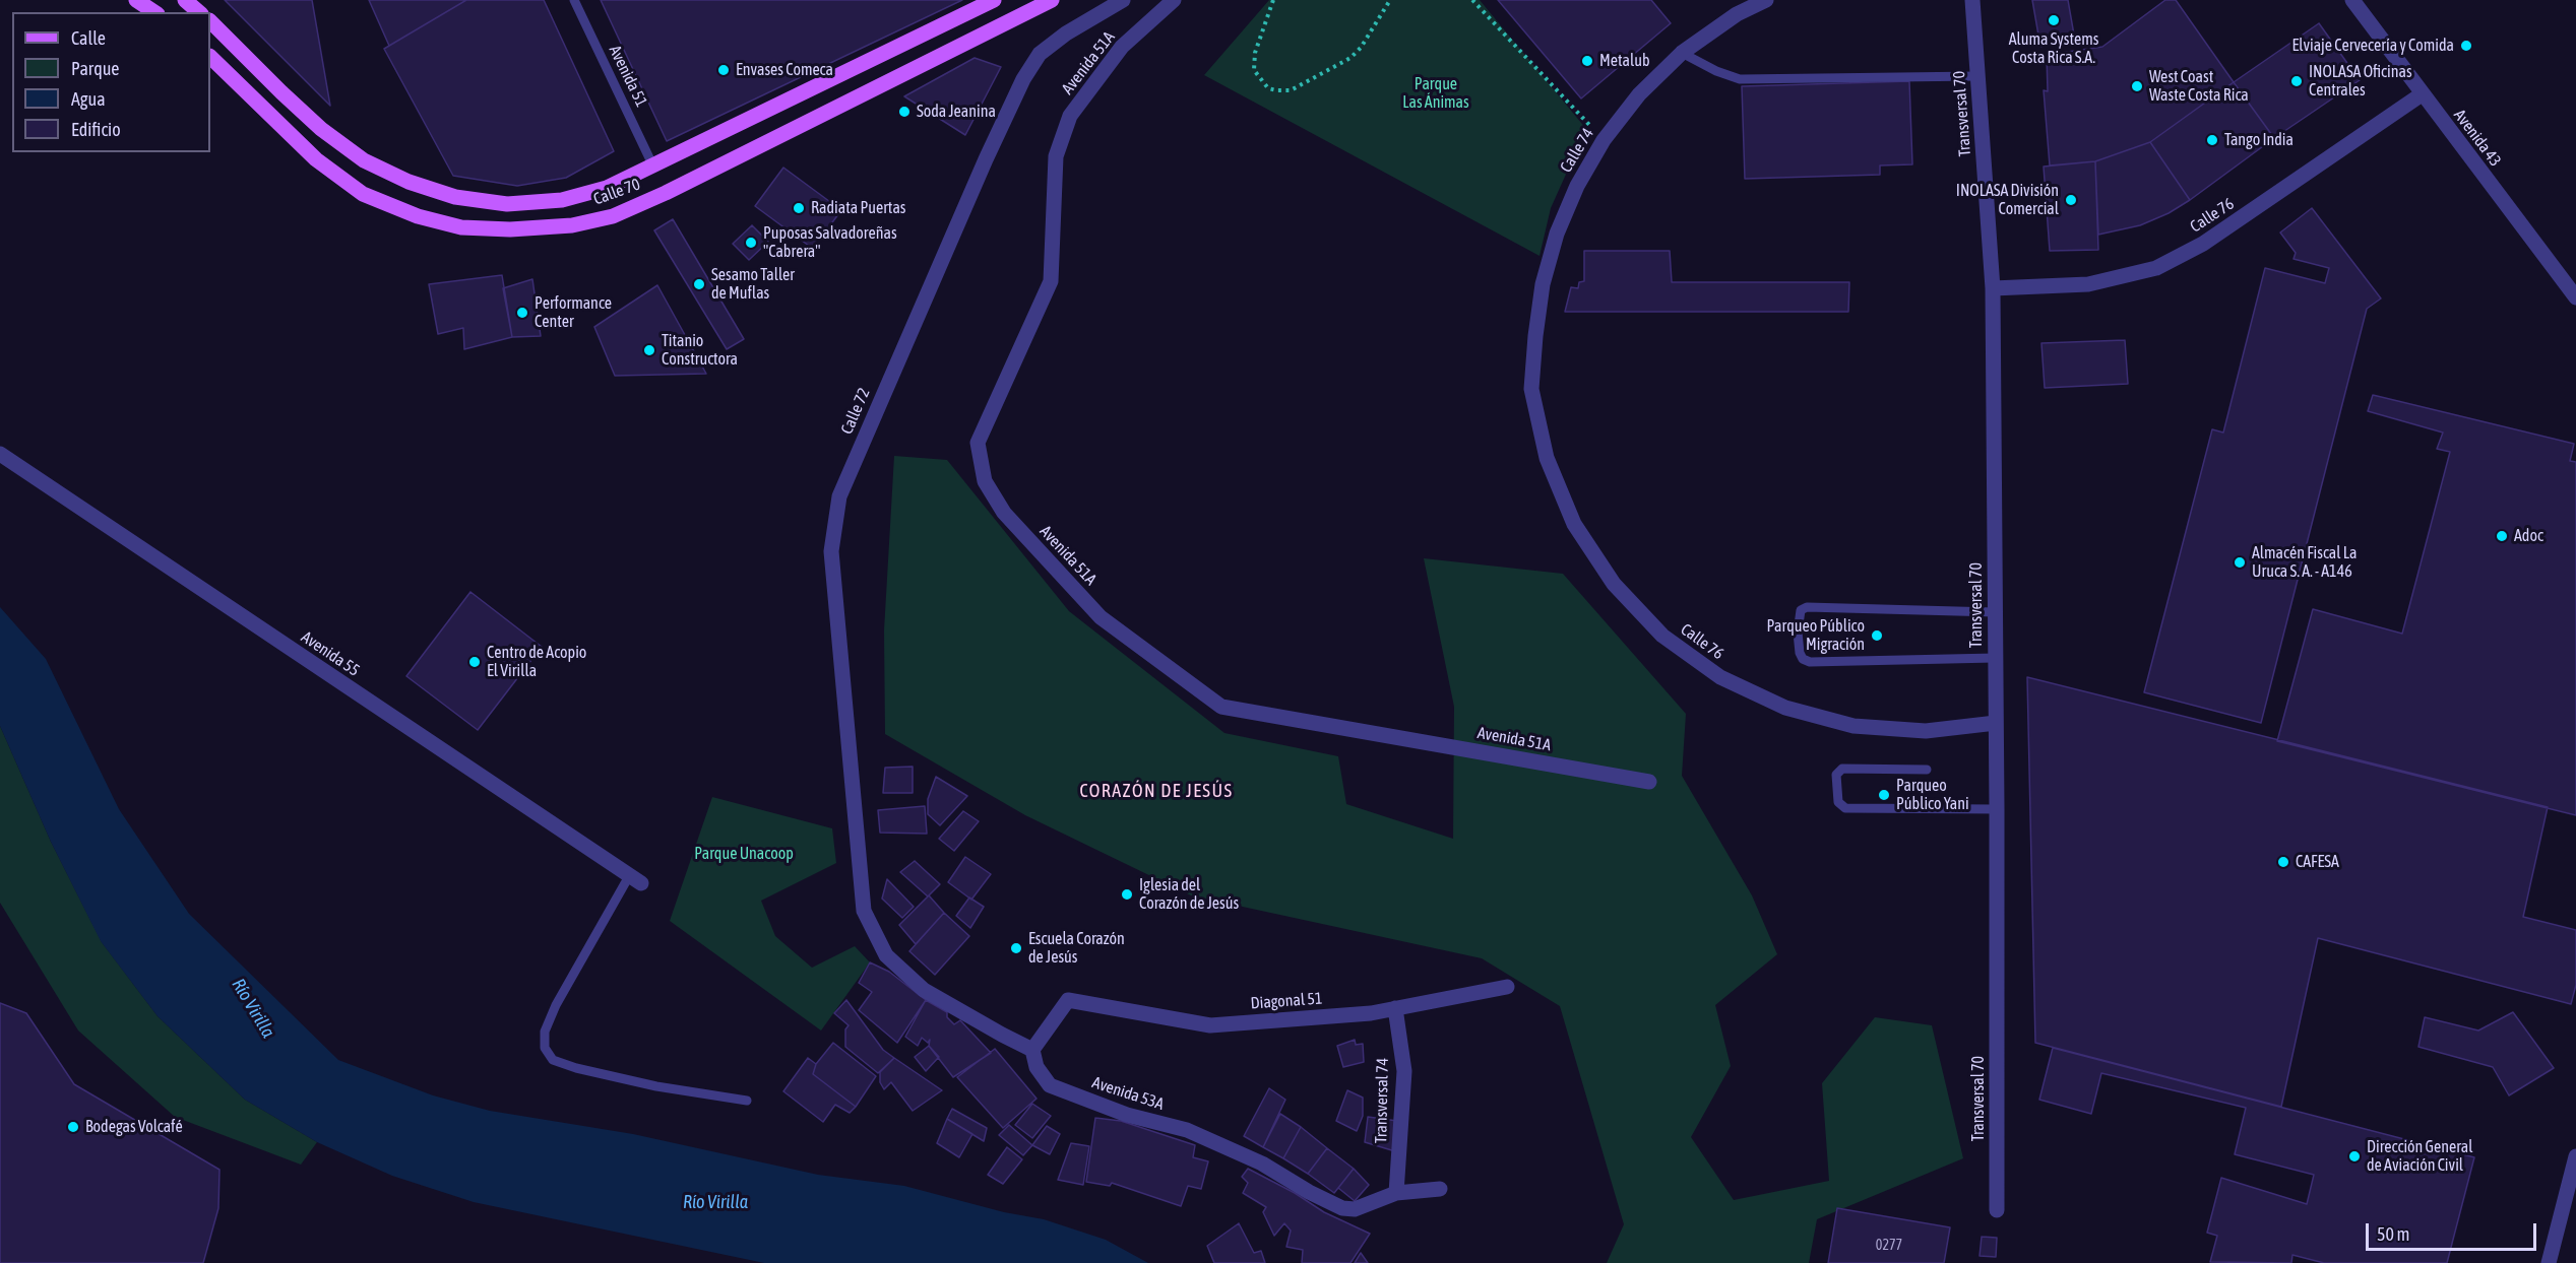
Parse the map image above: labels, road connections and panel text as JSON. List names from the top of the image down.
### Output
{
  "streets": {
    "main road": ["Calle 70"],
    "street": [
      "Avenida 51A",
      "Transversal 70",
      "Avenida 43",
      "Calle 74",
      "Calle 76",
      "Calle 72",
      "Avenida 55",
      "Diagonal 51",
      "Avenida 53A",
      "Transversal 74"
    ],
    "lane": ["Avenida 51"]
  },
  "crossings": [
    ["Avenida 51", "Calle 70"],
    ["Transversal 70", "Calle 76"],
    ["Avenida 43", "Calle 76"],
    ["Calle 74", "Calle 76"],
    ["Calle 72", "Diagonal 51"],
    ["Calle 72", "Avenida 53A"],
    ["Diagonal 51", "Avenida 53A"],
    ["Diagonal 51", "Transversal 74"],
    ["Avenida 53A", "Transversal 74"]
  ],
  "districts": ["CORAZÓN DE JESÚS"],
  "water": ["Río Virilla"],
  "parks": ["Parque Las Ánimas", "Parque Unacoop"],
  "places": [
    "Aluma Systems Costa Rica S.A.",
    "Elviaje Cervecería y Comida",
    "Metalub",
    "Envases Comeca",
    "INOLASA Oficinas Centrales",
    "West Coast Waste Costa Rica",
    "Soda Jeanina",
    "Tango India",
    "INOLASA División Comercial",
    "Radiata Puertas",
    "Puposas Salvadoreñas \"Cabrera\"",
    "Sesamo Taller de Muflas",
    "Performance Center",
    "Titanio Constructora",
    "Adoc",
    "Almacén Fiscal La Uruca S. A. - A146",
    "Parqueo Público Migración",
    "Centro de Acopio El Virilla",
    "Parqueo Público Yani",
    "CAFESA",
    "Iglesia del Corazón de Jesús",
    "Escuela Corazón de Jesús",
    "Bodegas Volcafé",
    "Dirección General de Aviación Civil"
  ],
  "house_numbers": ["0277"],
  "legend": [
    "Calle",
    "Parque",
    "Agua",
    "Edificio"
  ],
  "scale_bar": "50 m"
}
